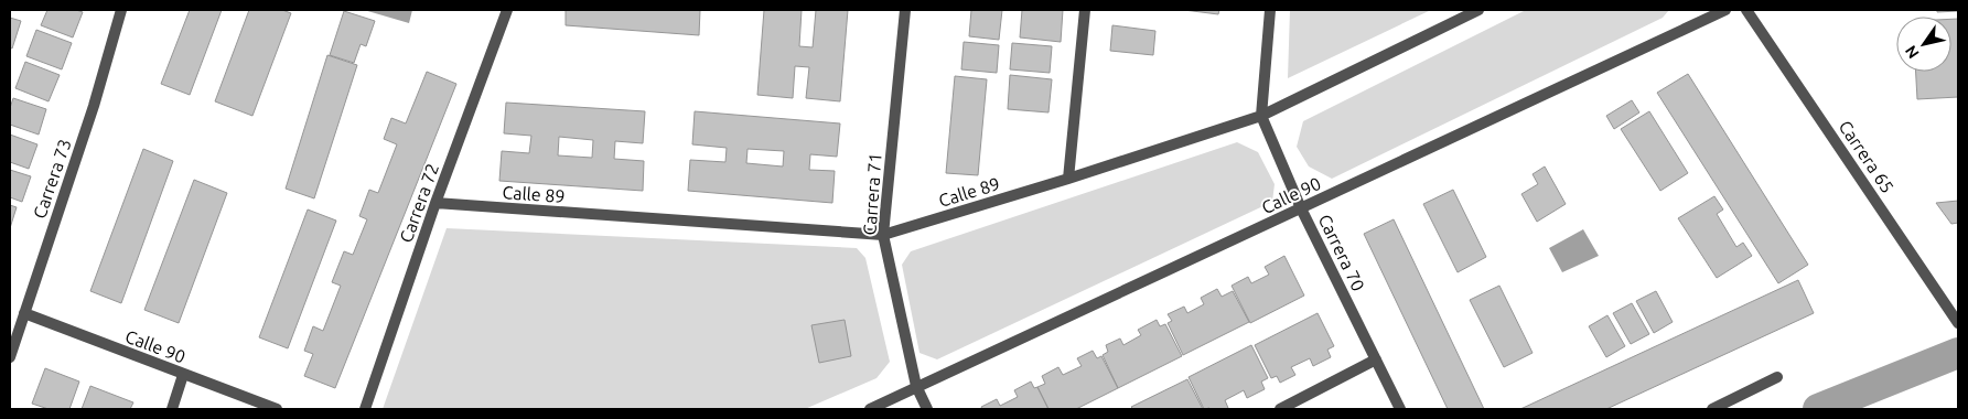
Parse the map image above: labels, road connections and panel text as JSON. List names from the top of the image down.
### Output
{
  "streets": {
    "street": [
      "Carrera 65",
      "Carrera 73",
      "Calle 89",
      "Carrera 71",
      "Calle 90",
      "Carrera 72",
      "Carrera 70"
    ]
  },
  "crossings": [
    ["Carrera 73", "Calle 90"],
    ["Calle 89", "Carrera 71"],
    ["Calle 89", "Carrera 72"],
    ["Calle 89", "Carrera 70"],
    ["Carrera 71", "Calle 90"],
    ["Calle 90", "Carrera 70"]
  ],
  "north": "bottom left"
}
